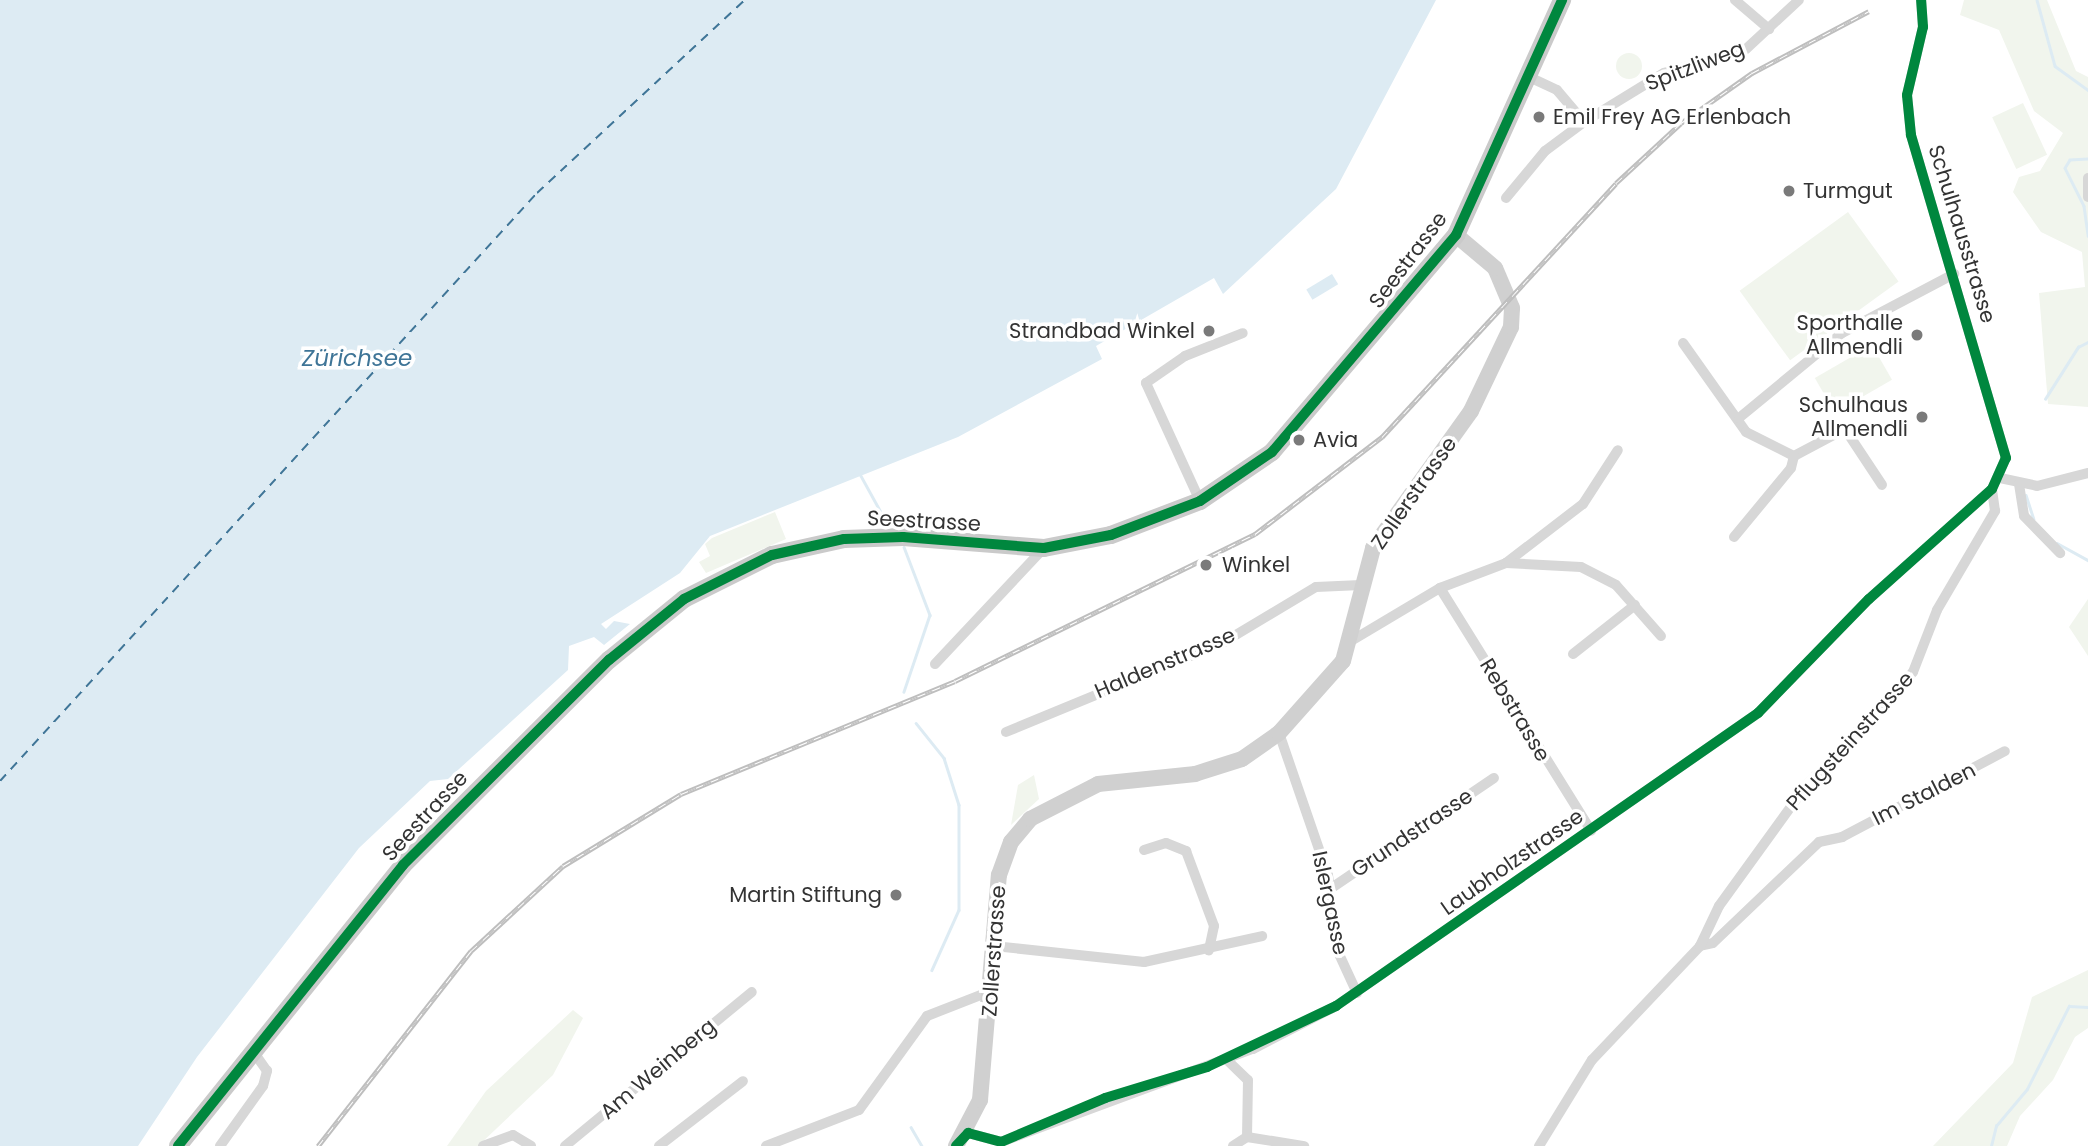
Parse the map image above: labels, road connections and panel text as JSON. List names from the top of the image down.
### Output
{
  "streets": {
    "main road": ["Seestrasse"],
    "street": [
      "Spitzliweg",
      "Schulhausstrasse",
      "Zollerstrasse",
      "Haldenstrasse",
      "Rebstrasse",
      "Pflugsteinstrasse",
      "Im Stalden",
      "Grundstrasse",
      "Laubholzstrasse",
      "Islergasse",
      "Am Weinberg"
    ]
  },
  "crossings": [
    ["Schulhausstrasse", "Laubholzstrasse"],
    ["Seestrasse", "Zollerstrasse"],
    ["Zollerstrasse", "Haldenstrasse"],
    ["Zollerstrasse", "Laubholzstrasse"],
    ["Zollerstrasse", "Islergasse"],
    ["Rebstrasse", "Laubholzstrasse"],
    ["Pflugsteinstrasse", "Im Stalden"],
    ["Pflugsteinstrasse", "Laubholzstrasse"],
    ["Grundstrasse", "Islergasse"],
    ["Laubholzstrasse", "Islergasse"]
  ],
  "water": ["Zürichsee"],
  "places": [
    "Emil Frey AG Erlenbach",
    "Turmgut",
    "Strandbad Winkel",
    "Sporthalle Allmendli",
    "Schulhaus Allmendli",
    "Avia",
    "Winkel",
    "Martin Stiftung"
  ]
}
